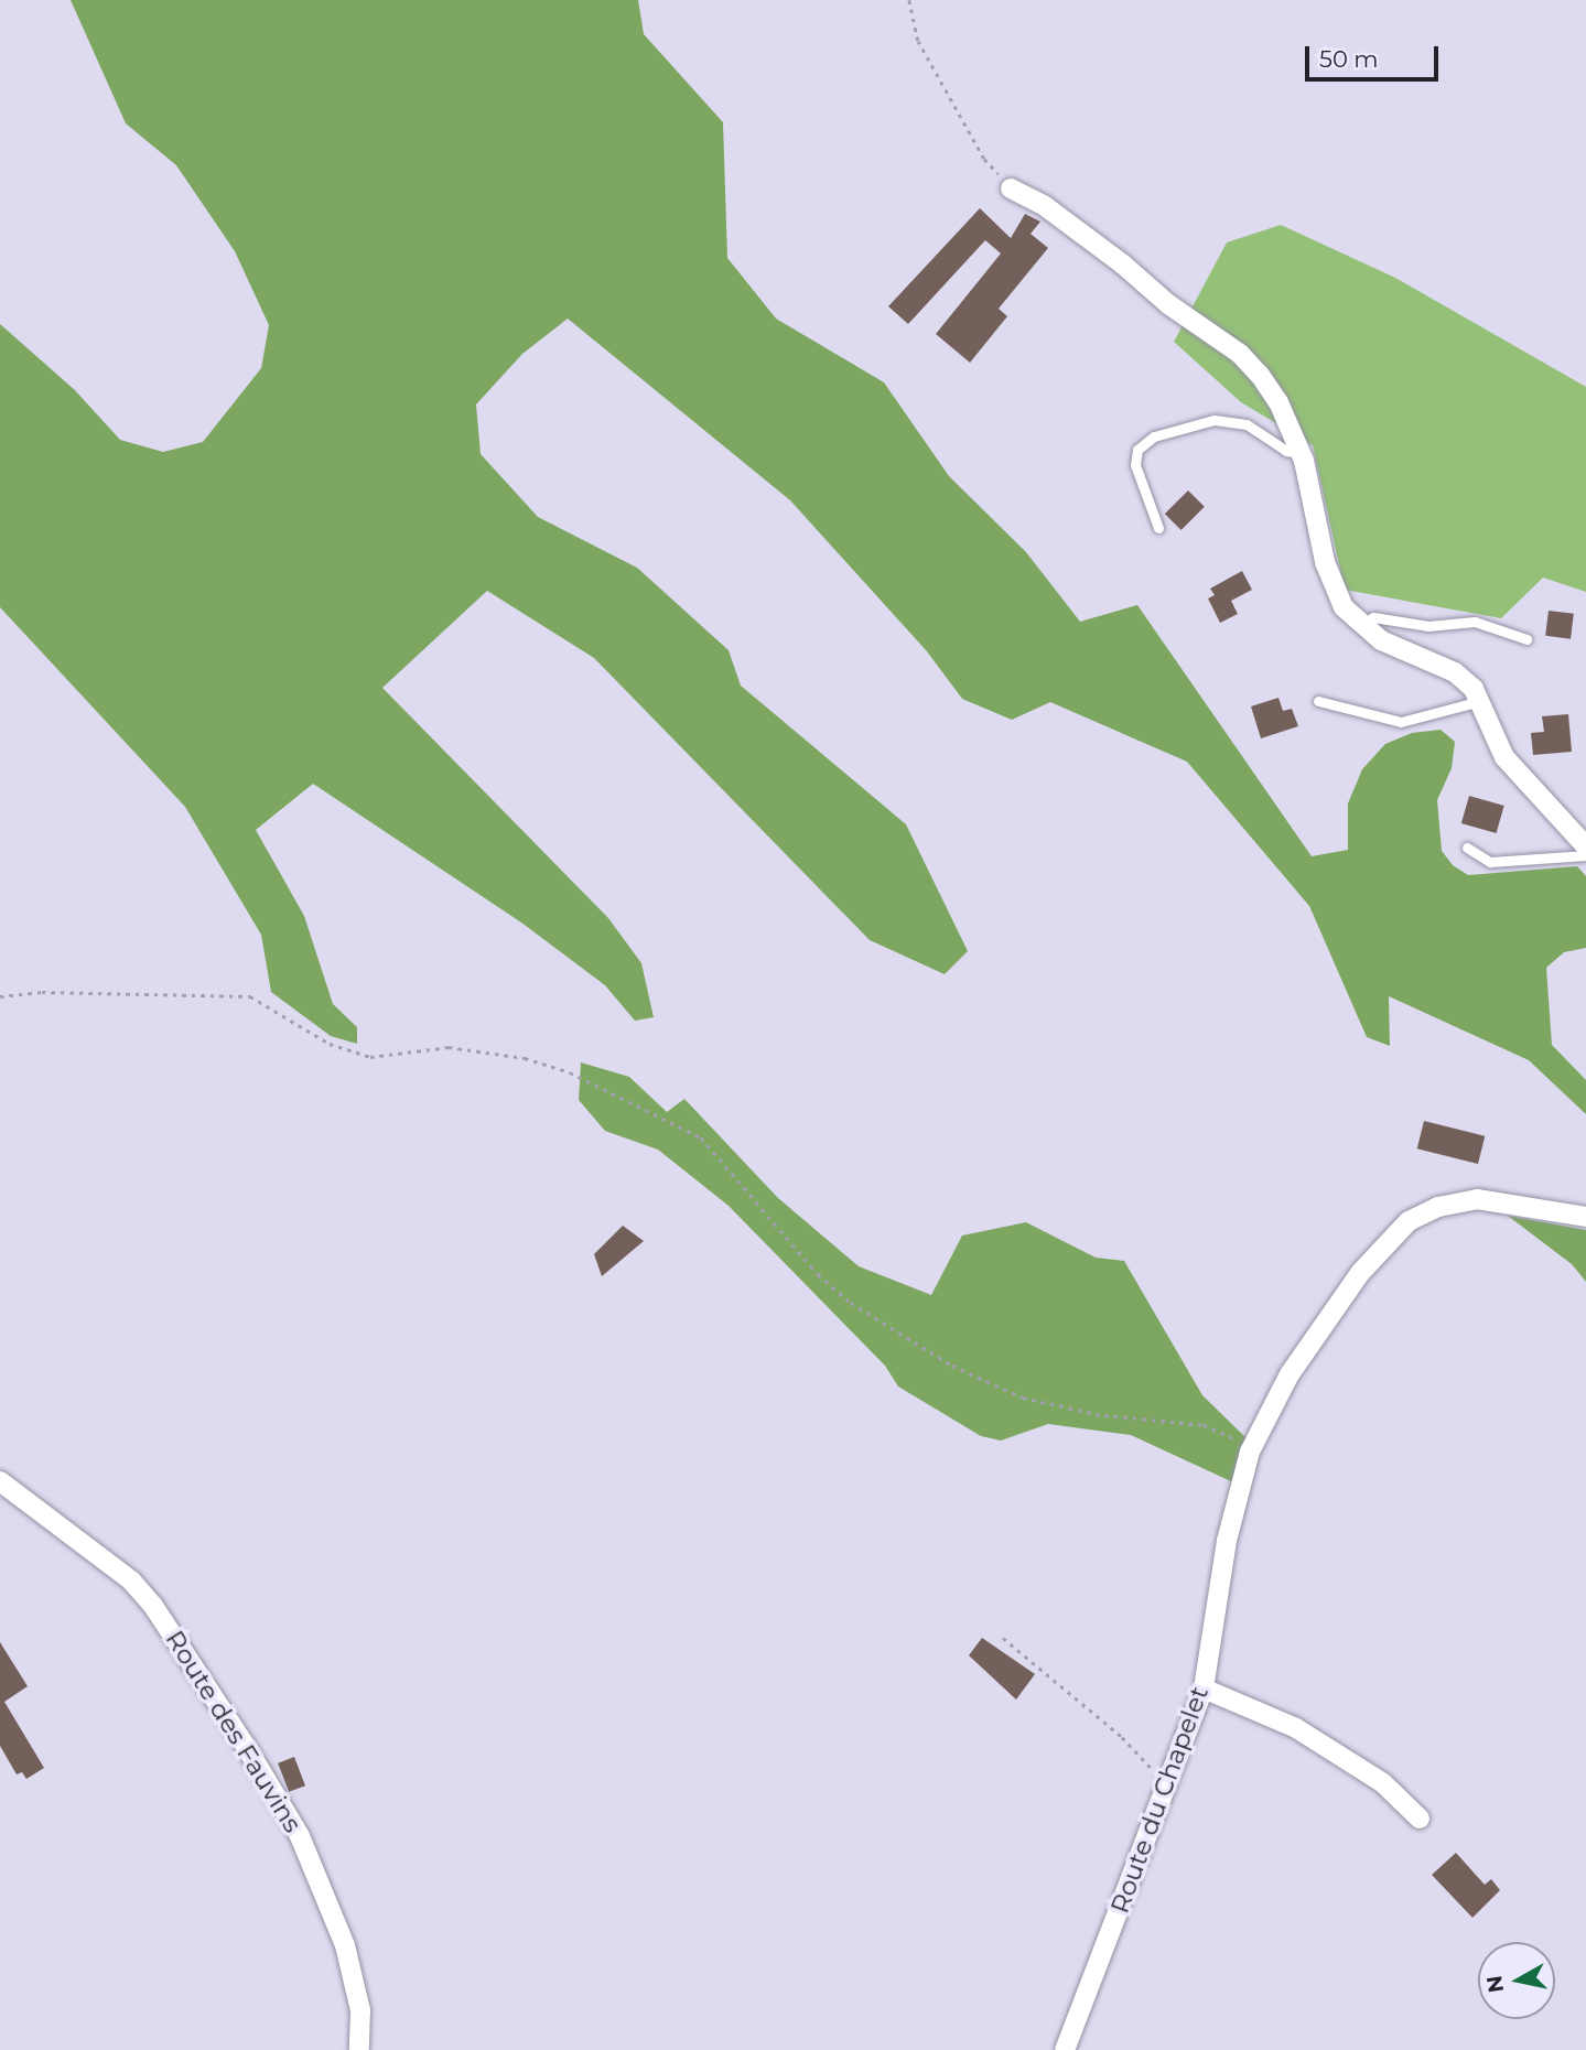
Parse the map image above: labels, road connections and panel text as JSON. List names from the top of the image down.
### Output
{
  "streets": {
    "street": ["Route des Fauvins", "Route du Chapelet"]
  },
  "scale_bar": "50 m",
  "north": "left"
}
